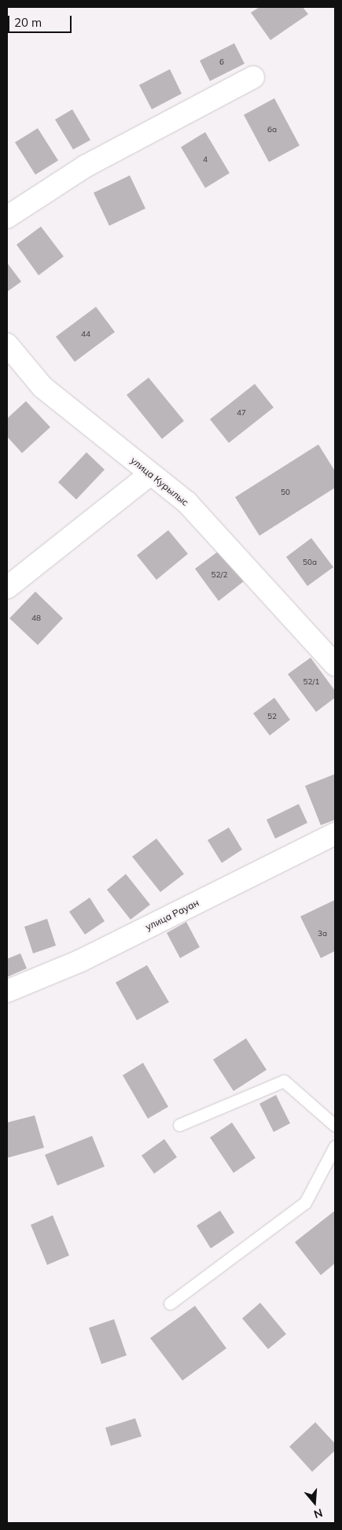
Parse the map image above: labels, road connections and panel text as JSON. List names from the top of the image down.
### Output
{
  "streets": {
    "street": ["улица Курылыс", "улица Рауан"]
  },
  "house_numbers": [
    "6",
    "6а",
    "4",
    "44",
    "47",
    "50",
    "50а",
    "52/2",
    "48",
    "52/1",
    "52",
    "3а"
  ],
  "scale_bar": "20 m",
  "north": "bottom"
}
